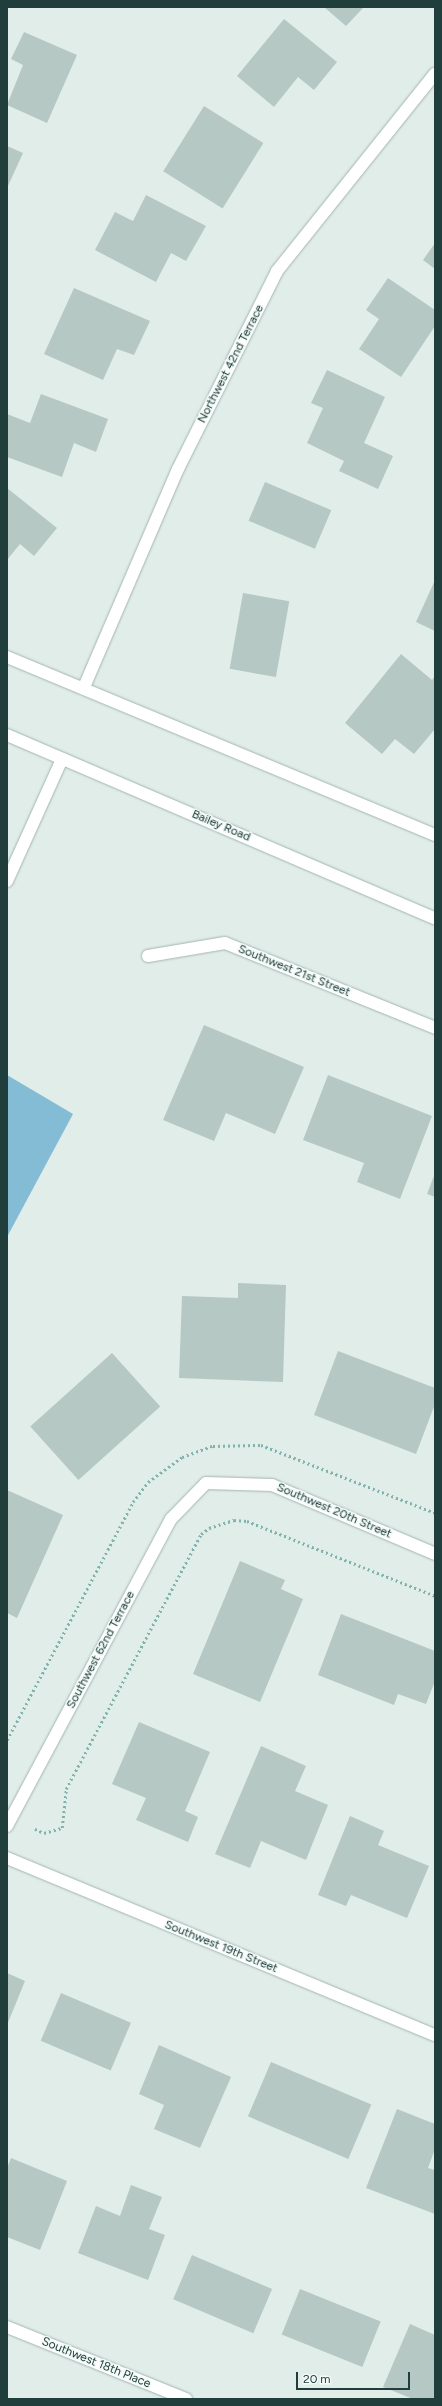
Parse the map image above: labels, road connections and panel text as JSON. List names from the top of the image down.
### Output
{
  "streets": {
    "street": [
      "Northwest 42nd Terrace",
      "Bailey Road",
      "Southwest 21st Street",
      "Southwest 20th Street",
      "Southwest 62nd Terrace",
      "Southwest 19th Street",
      "Southwest 18th Place"
    ]
  },
  "crossings": [
    ["Southwest 20th Street", "Southwest 62nd Terrace"]
  ],
  "scale_bar": "20 m"
}
